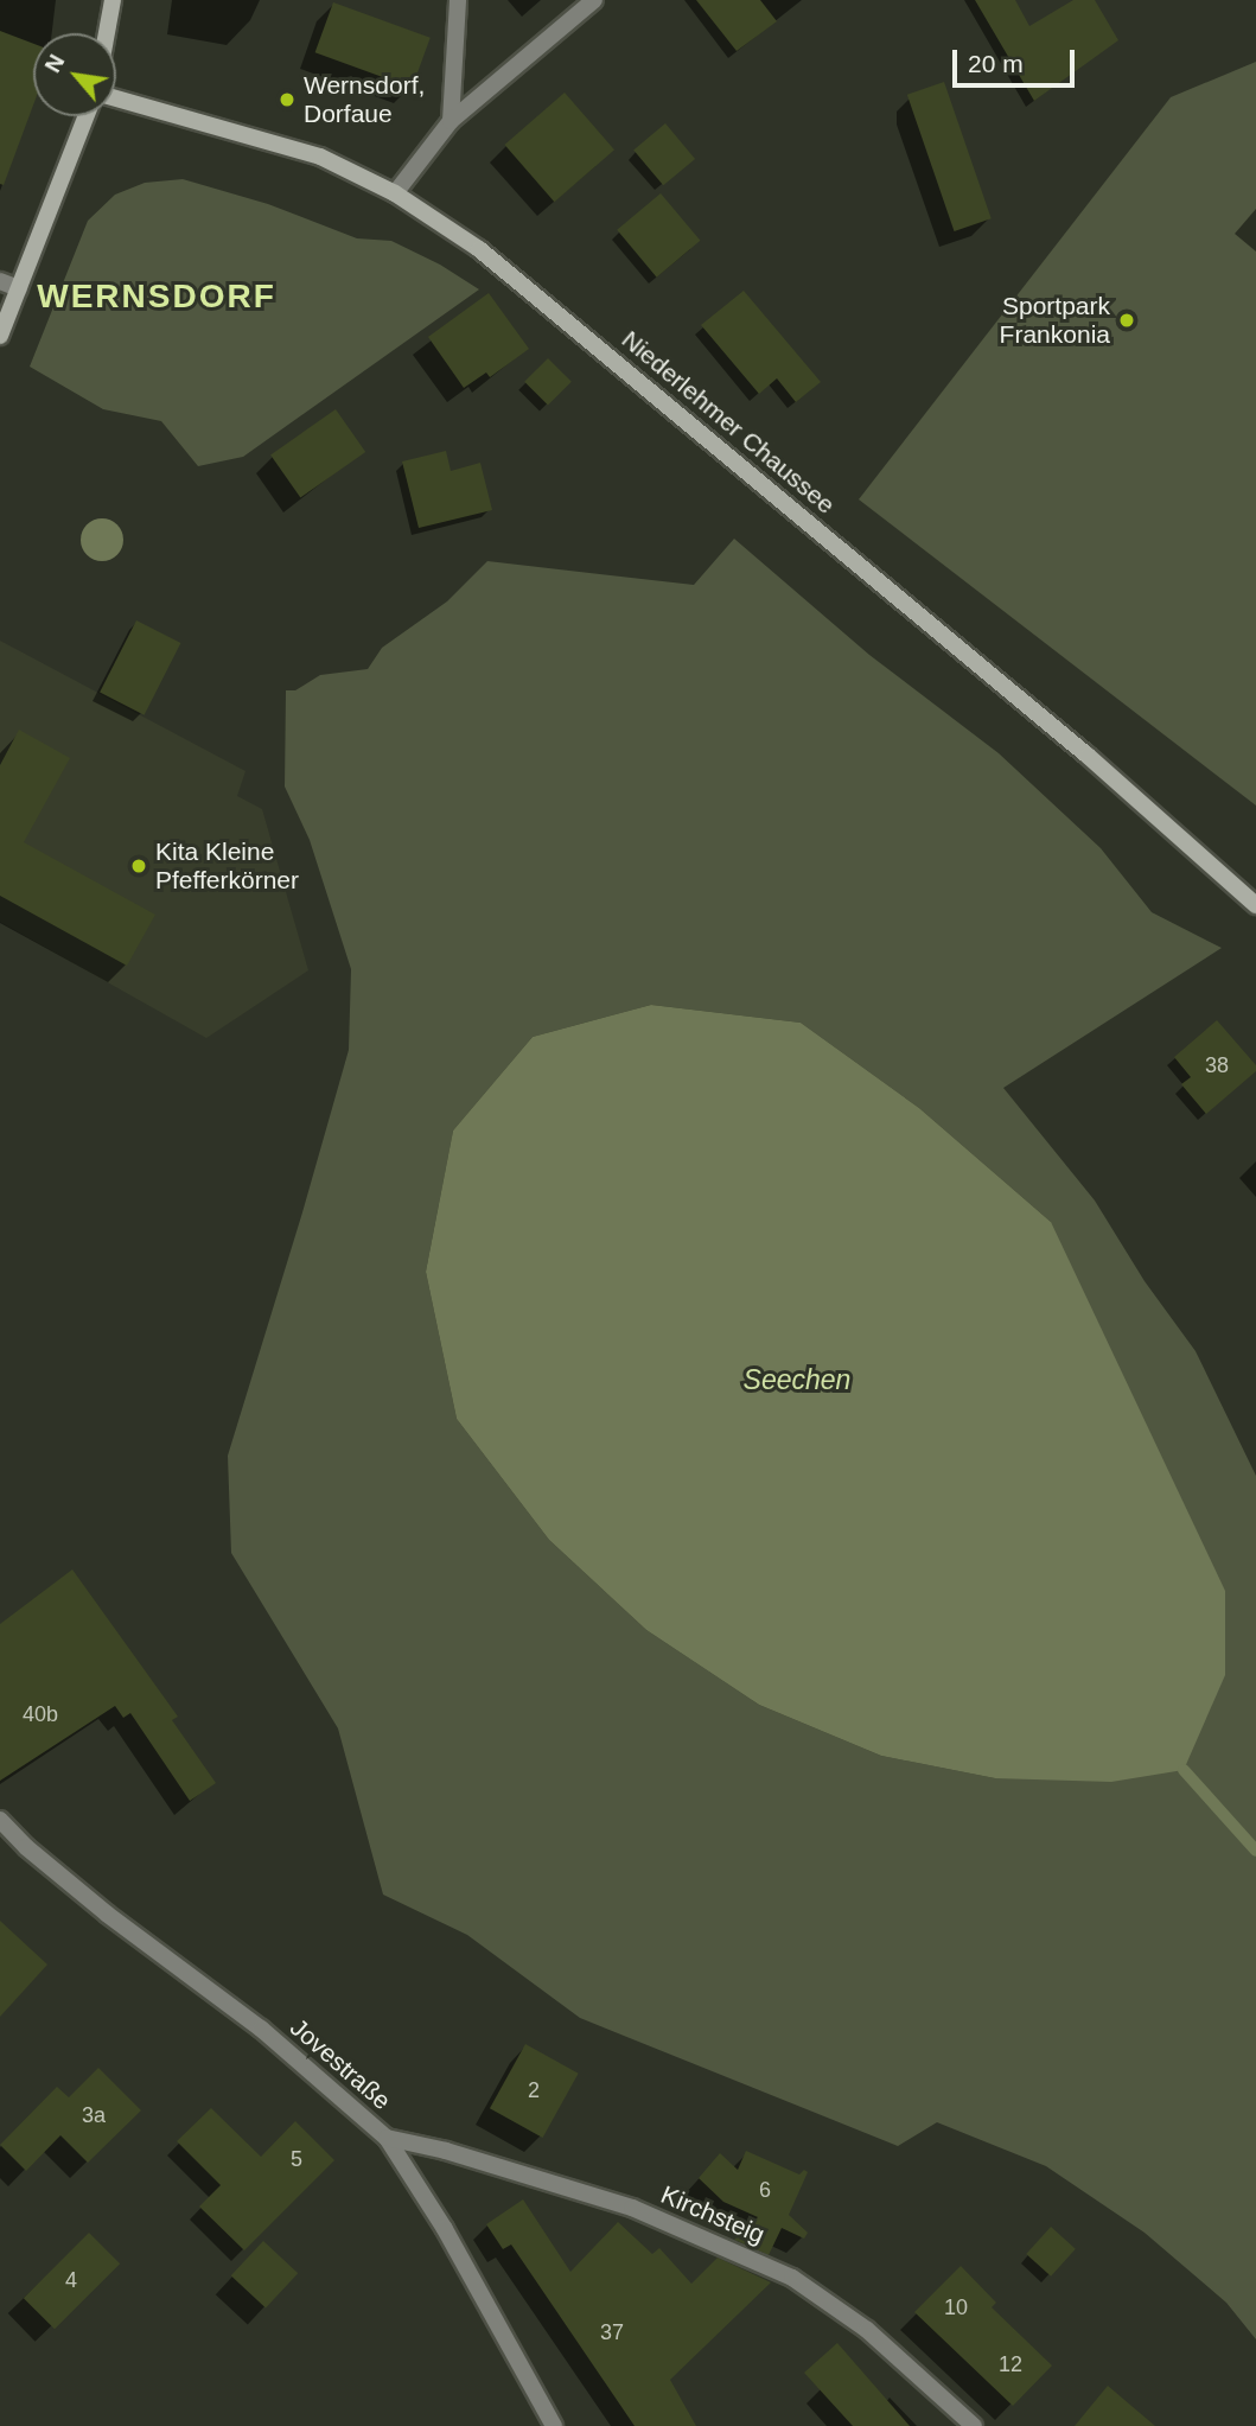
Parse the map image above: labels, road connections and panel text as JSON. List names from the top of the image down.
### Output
{
  "streets": {
    "main road": ["Niederlehmer Chaussee"],
    "street": ["Jovestraße", "Kirchsteig"]
  },
  "crossings": [
    ["Jovestraße", "Kirchsteig"]
  ],
  "districts": ["WERNSDORF"],
  "water": ["Seechen"],
  "places": ["Wernsdorf, Dorfaue", "Sportpark Frankonia", "Kita Kleine Pfefferkörner"],
  "house_numbers": [
    "38",
    "40b",
    "2",
    "3a",
    "5",
    "6",
    "4",
    "10",
    "37",
    "12"
  ],
  "scale_bar": "20 m",
  "north": "top left"
}
